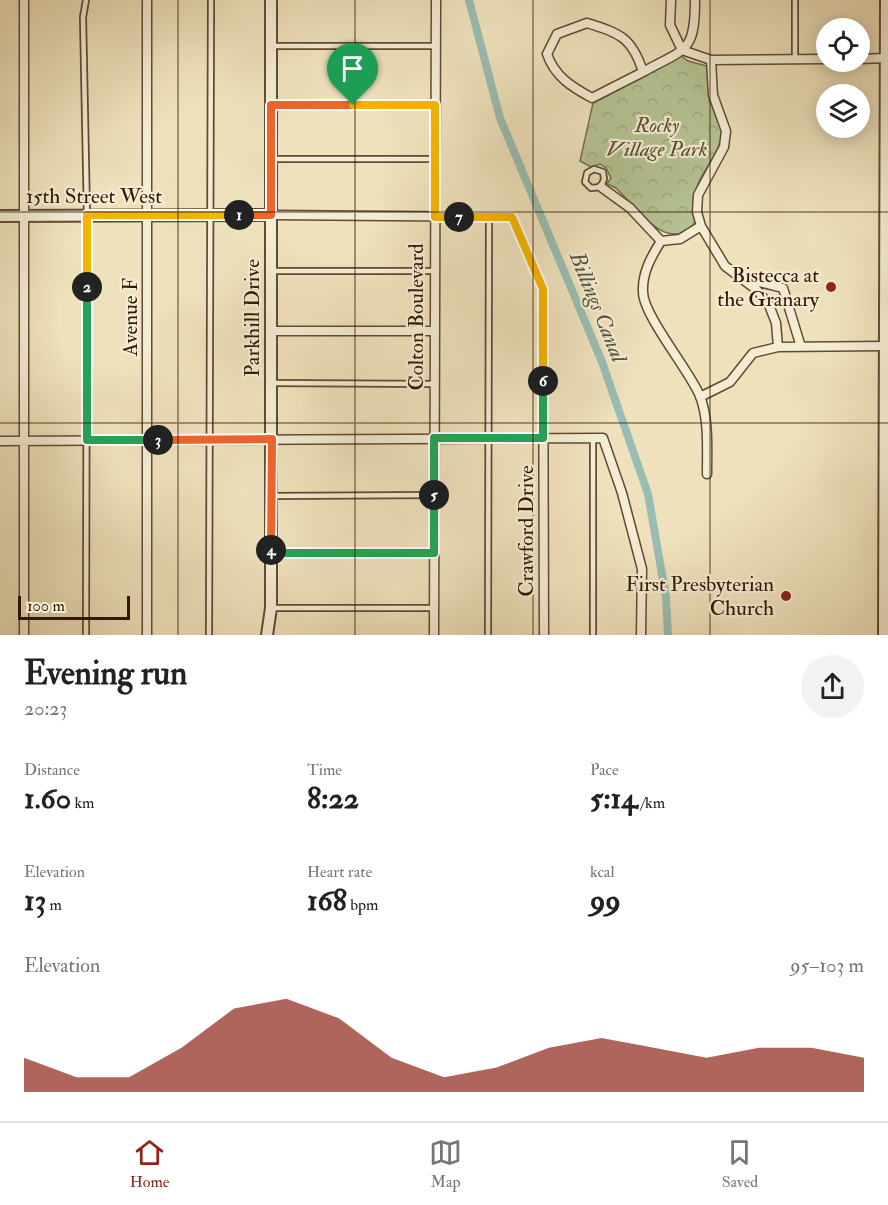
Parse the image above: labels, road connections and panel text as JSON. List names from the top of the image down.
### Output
{
  "streets": {
    "street": [
      "15th Street West",
      "Avenue F",
      "Colton Boulevard",
      "Parkhill Drive",
      "Crawford Drive"
    ]
  },
  "crossings": [
    ["15th Street West", "Avenue F"],
    ["15th Street West", "Colton Boulevard"],
    ["15th Street West", "Parkhill Drive"],
    ["15th Street West", "Crawford Drive"]
  ],
  "water": ["Billings Canal"],
  "parks": ["Rocky Village Park"],
  "places": ["Bistecca at the Granary", "First Presbyterian Church"],
  "scale_bar": "100 m",
  "page": {
    "pins": [
      "1",
      "7",
      "2",
      "6",
      "3",
      "5",
      "4"
    ],
    "scale": "100 m",
    "heading": ["Evening run", "20:23"],
    "stats": [
      ["Distance", "1.60 km"],
      ["Time", "8:22"],
      ["Pace", "5:14 /km"],
      ["Elevation", "13 m"],
      ["Heart rate", "168 bpm"],
      ["kcal", "99"]
    ],
    "chart": ["Elevation", "95–103 m"],
    "tabs": ["Home", "Map", "Saved"]
  }
}
